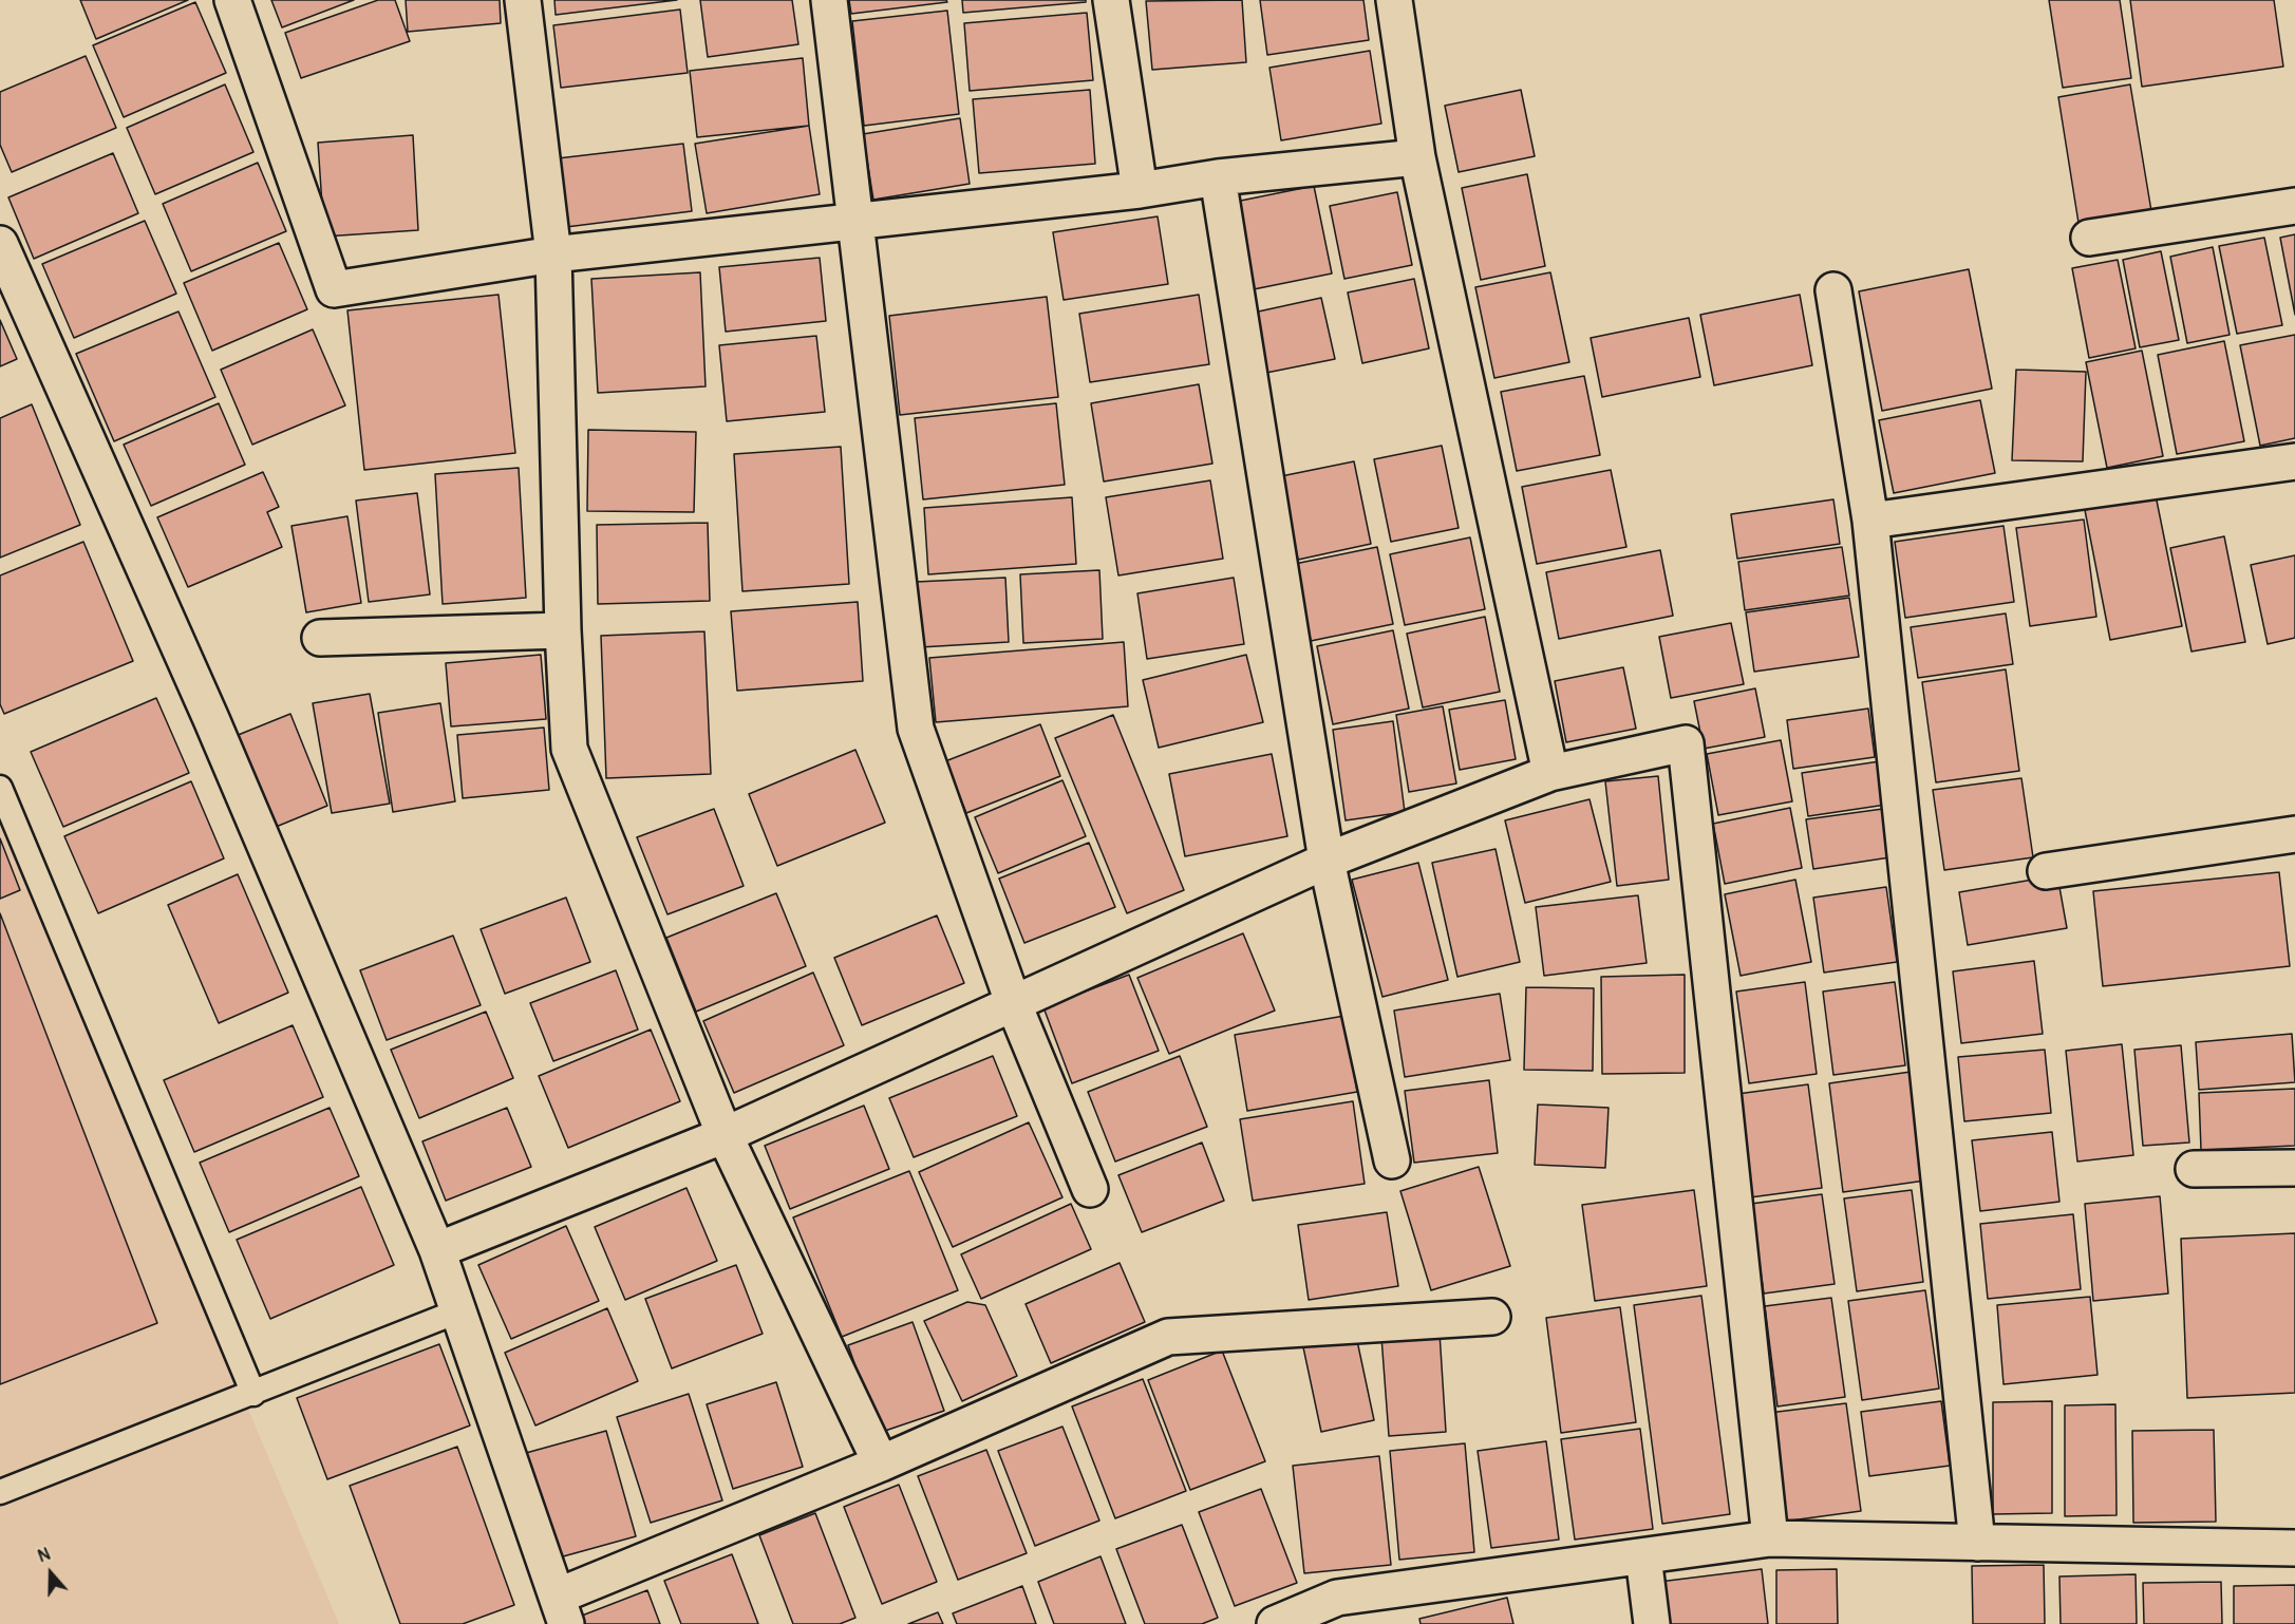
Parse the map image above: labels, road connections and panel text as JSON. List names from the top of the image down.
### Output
{
  "north": "top"
}
